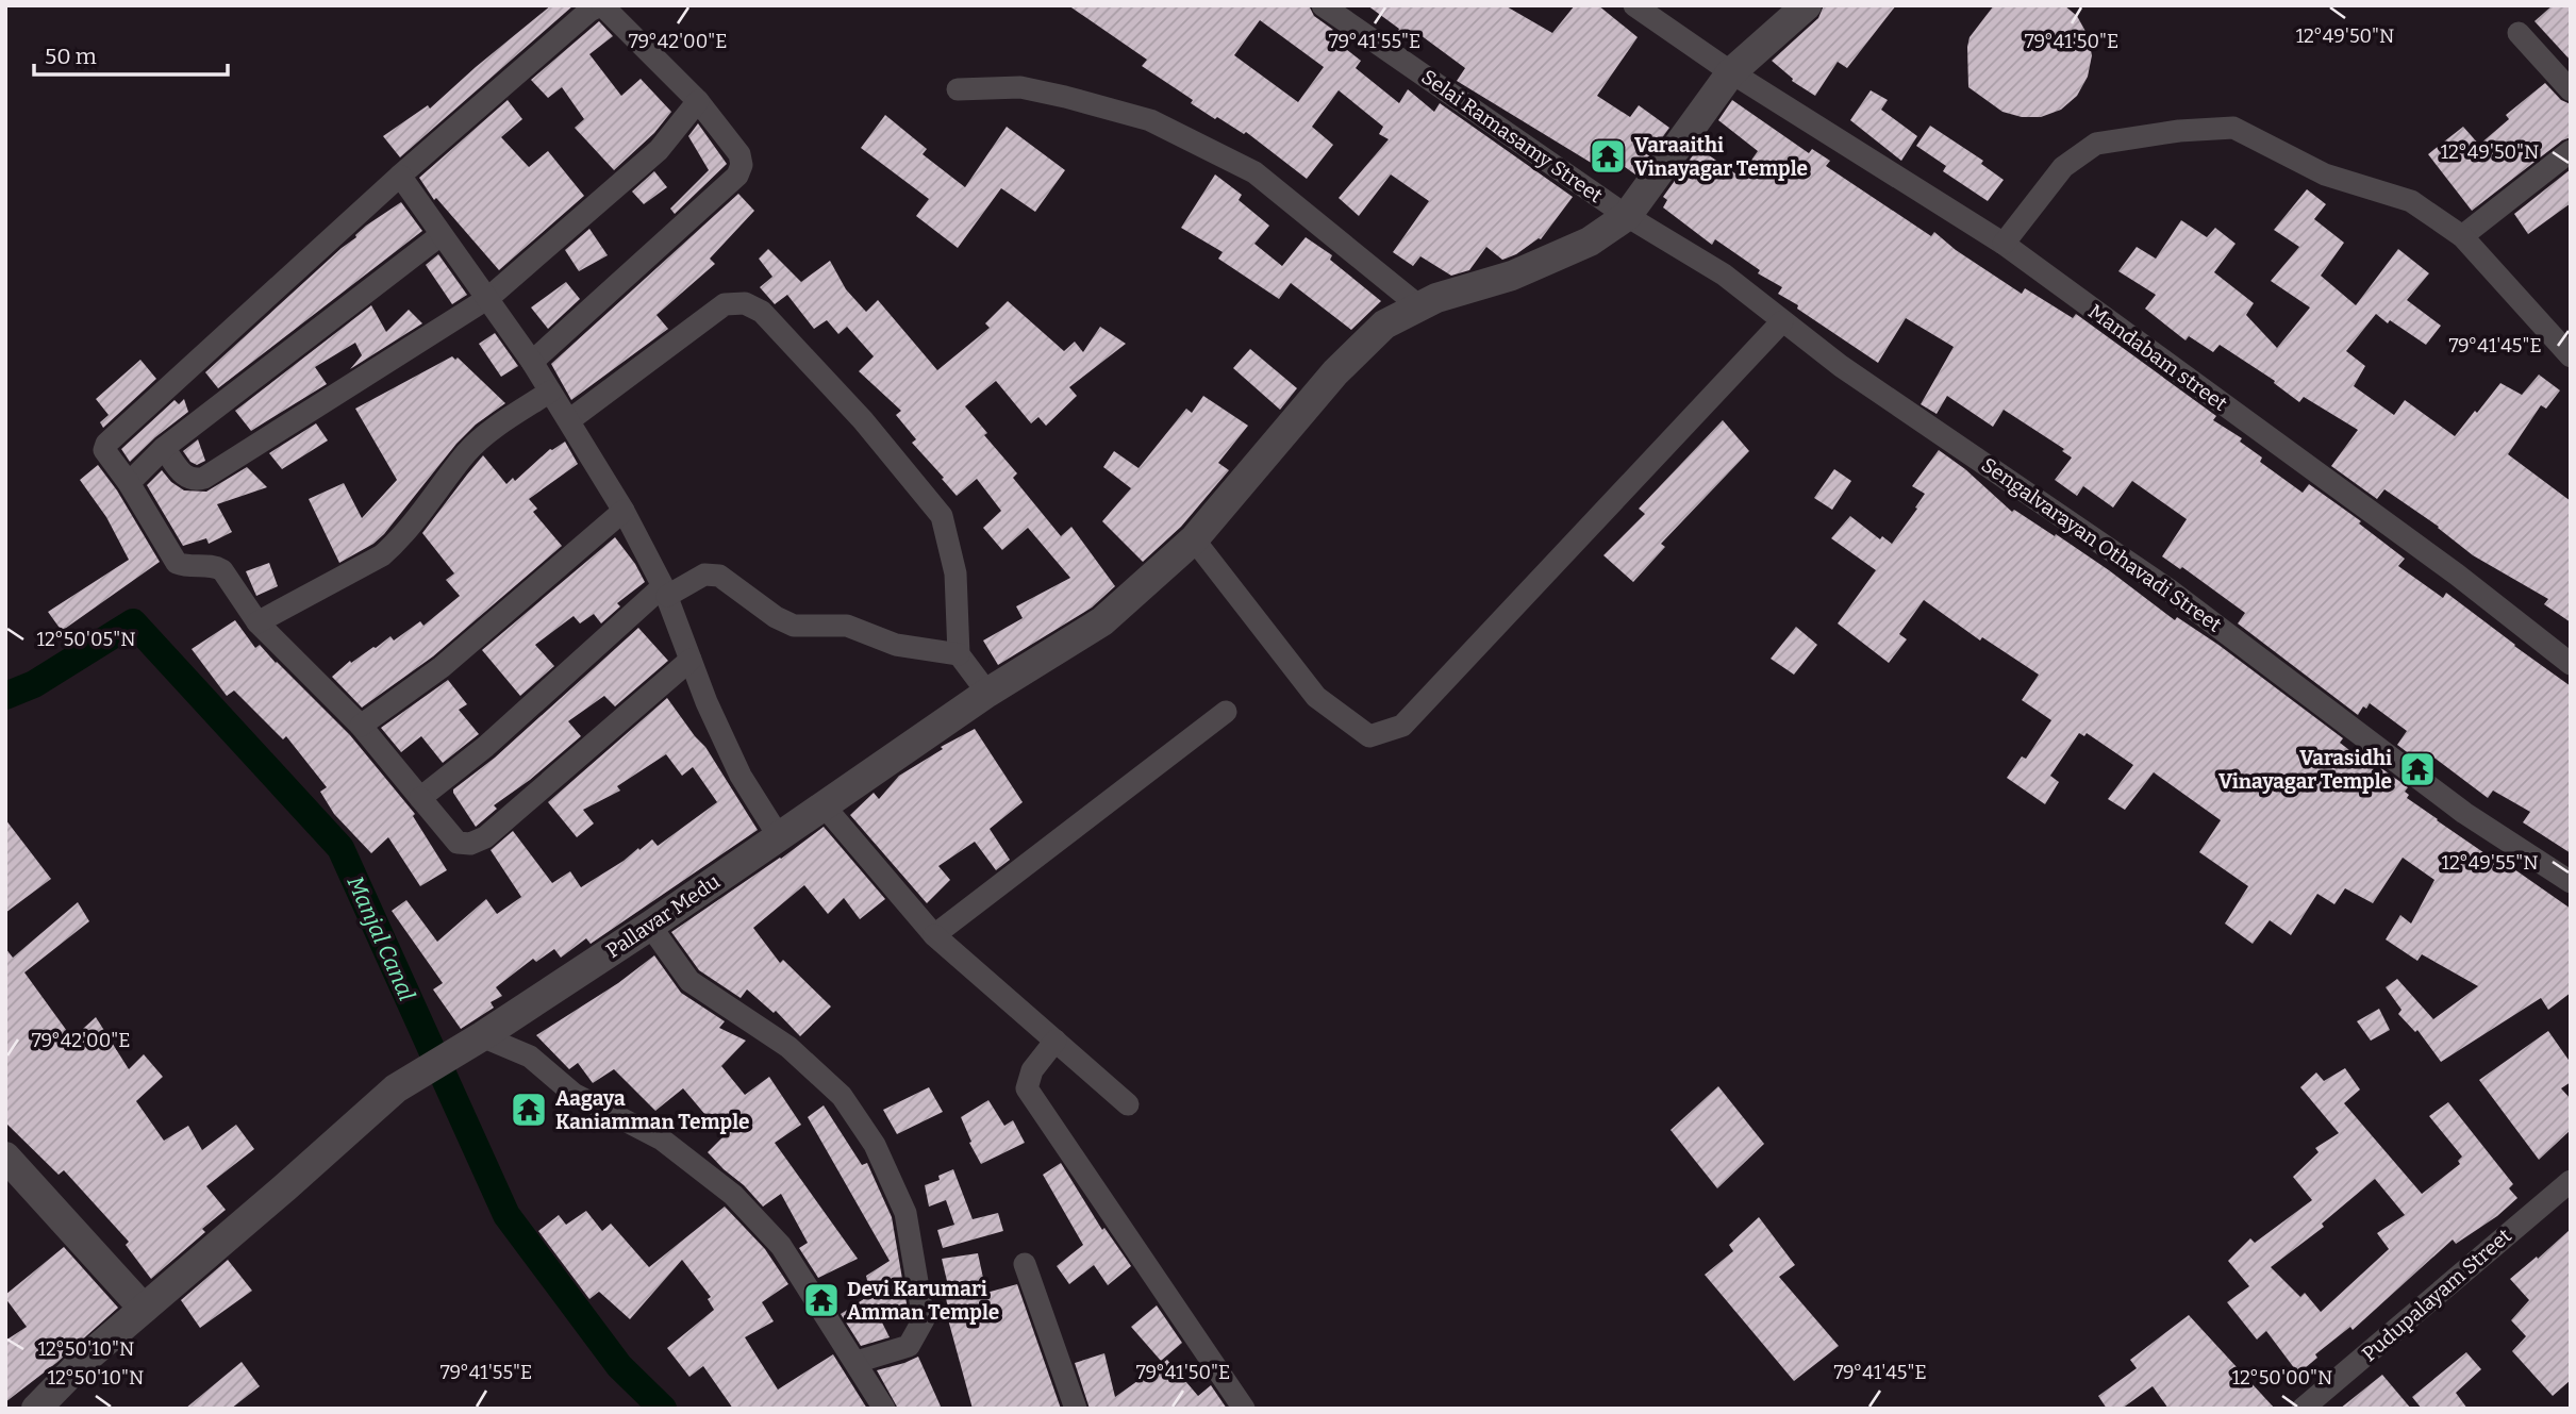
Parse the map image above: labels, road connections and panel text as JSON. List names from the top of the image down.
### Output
{
  "streets": {
    "street": [
      "Selai Ramasamy Street",
      "Mandabam street",
      "Sengalvarayan Othavadi Street",
      "Pallavar Medu",
      "Pudupalayam Street"
    ]
  },
  "crossings": [
    ["Selai Ramasamy Street", "Sengalvarayan Othavadi Street"],
    ["Selai Ramasamy Street", "Pallavar Medu"],
    ["Mandabam street", "Pallavar Medu"],
    ["Sengalvarayan Othavadi Street", "Pallavar Medu"]
  ],
  "water": ["Manjal Canal"],
  "places": {
    "temple": [
      "Varaaithi Vinayagar Temple",
      "Varasidhi Vinayagar Temple",
      "Aagaya Kaniamman Temple",
      "Devi Karumari Amman Temple"
    ]
  },
  "scale_bar": "50 m",
  "coordinates": [
    "12°49'50\"N",
    "79°42'00\"E",
    "79°41'55\"E",
    "79°41'50\"E",
    "79°41'45\"E",
    "12°50'05\"N",
    "12°49'55\"N",
    "12°50'10\"N",
    "12°50'00\"N"
  ]
}
